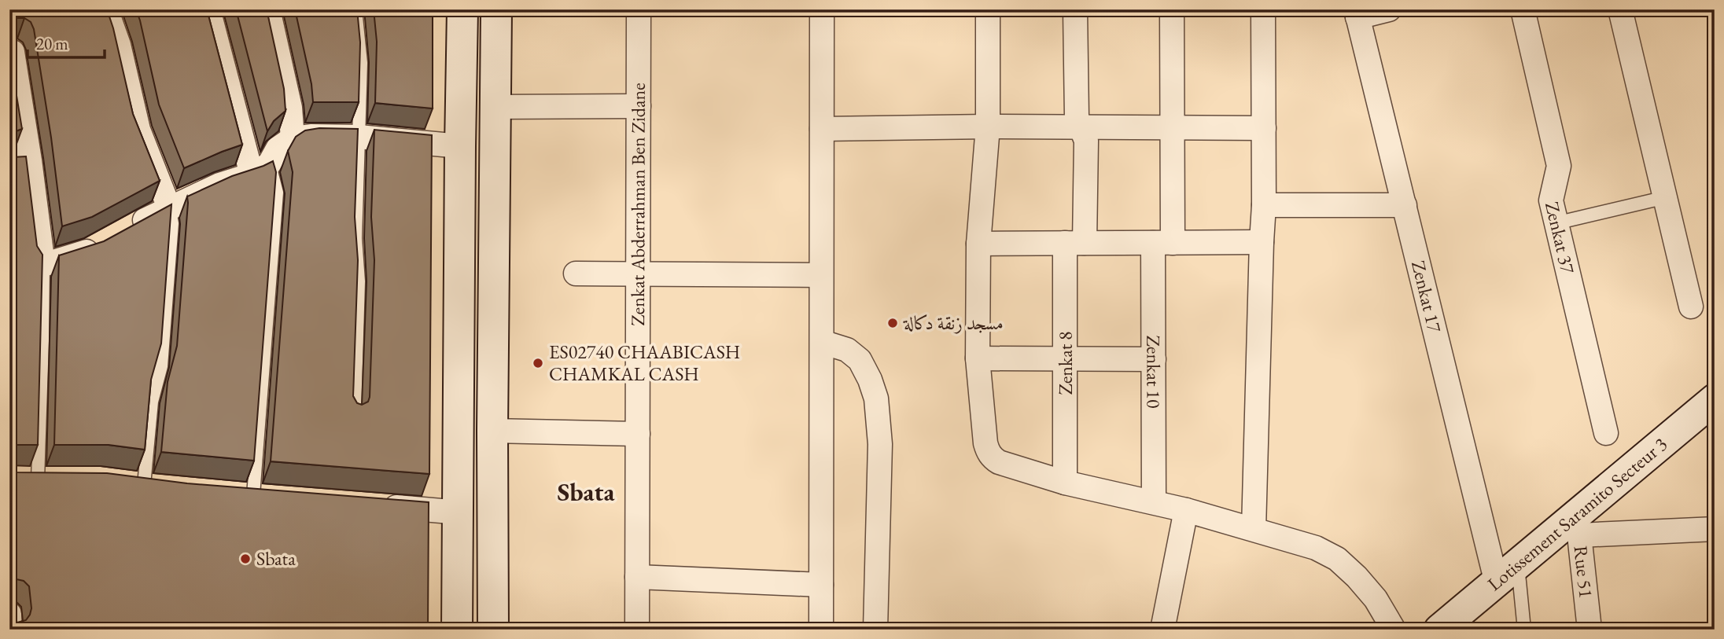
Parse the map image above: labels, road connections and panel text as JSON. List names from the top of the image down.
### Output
{
  "streets": {
    "main road": ["Lotissement Saramito Secteur 3"],
    "street": [
      "Zenkat Abderrahman Ben Zidane",
      "Zenkat 37",
      "Zenkat 17",
      "Zenkat 8",
      "Zenkat 10",
      "Rue 51"
    ]
  },
  "crossings": [
    ["Zenkat 17", "Lotissement Saramito Secteur 3"],
    ["Lotissement Saramito Secteur 3", "Rue 51"]
  ],
  "districts": ["Sbata"],
  "places": ["مسجد زنقة دكالة", "ES02740 CHAABICASH CHAMKAL CASH", "Sbata"],
  "scale_bar": "20 m"
}
